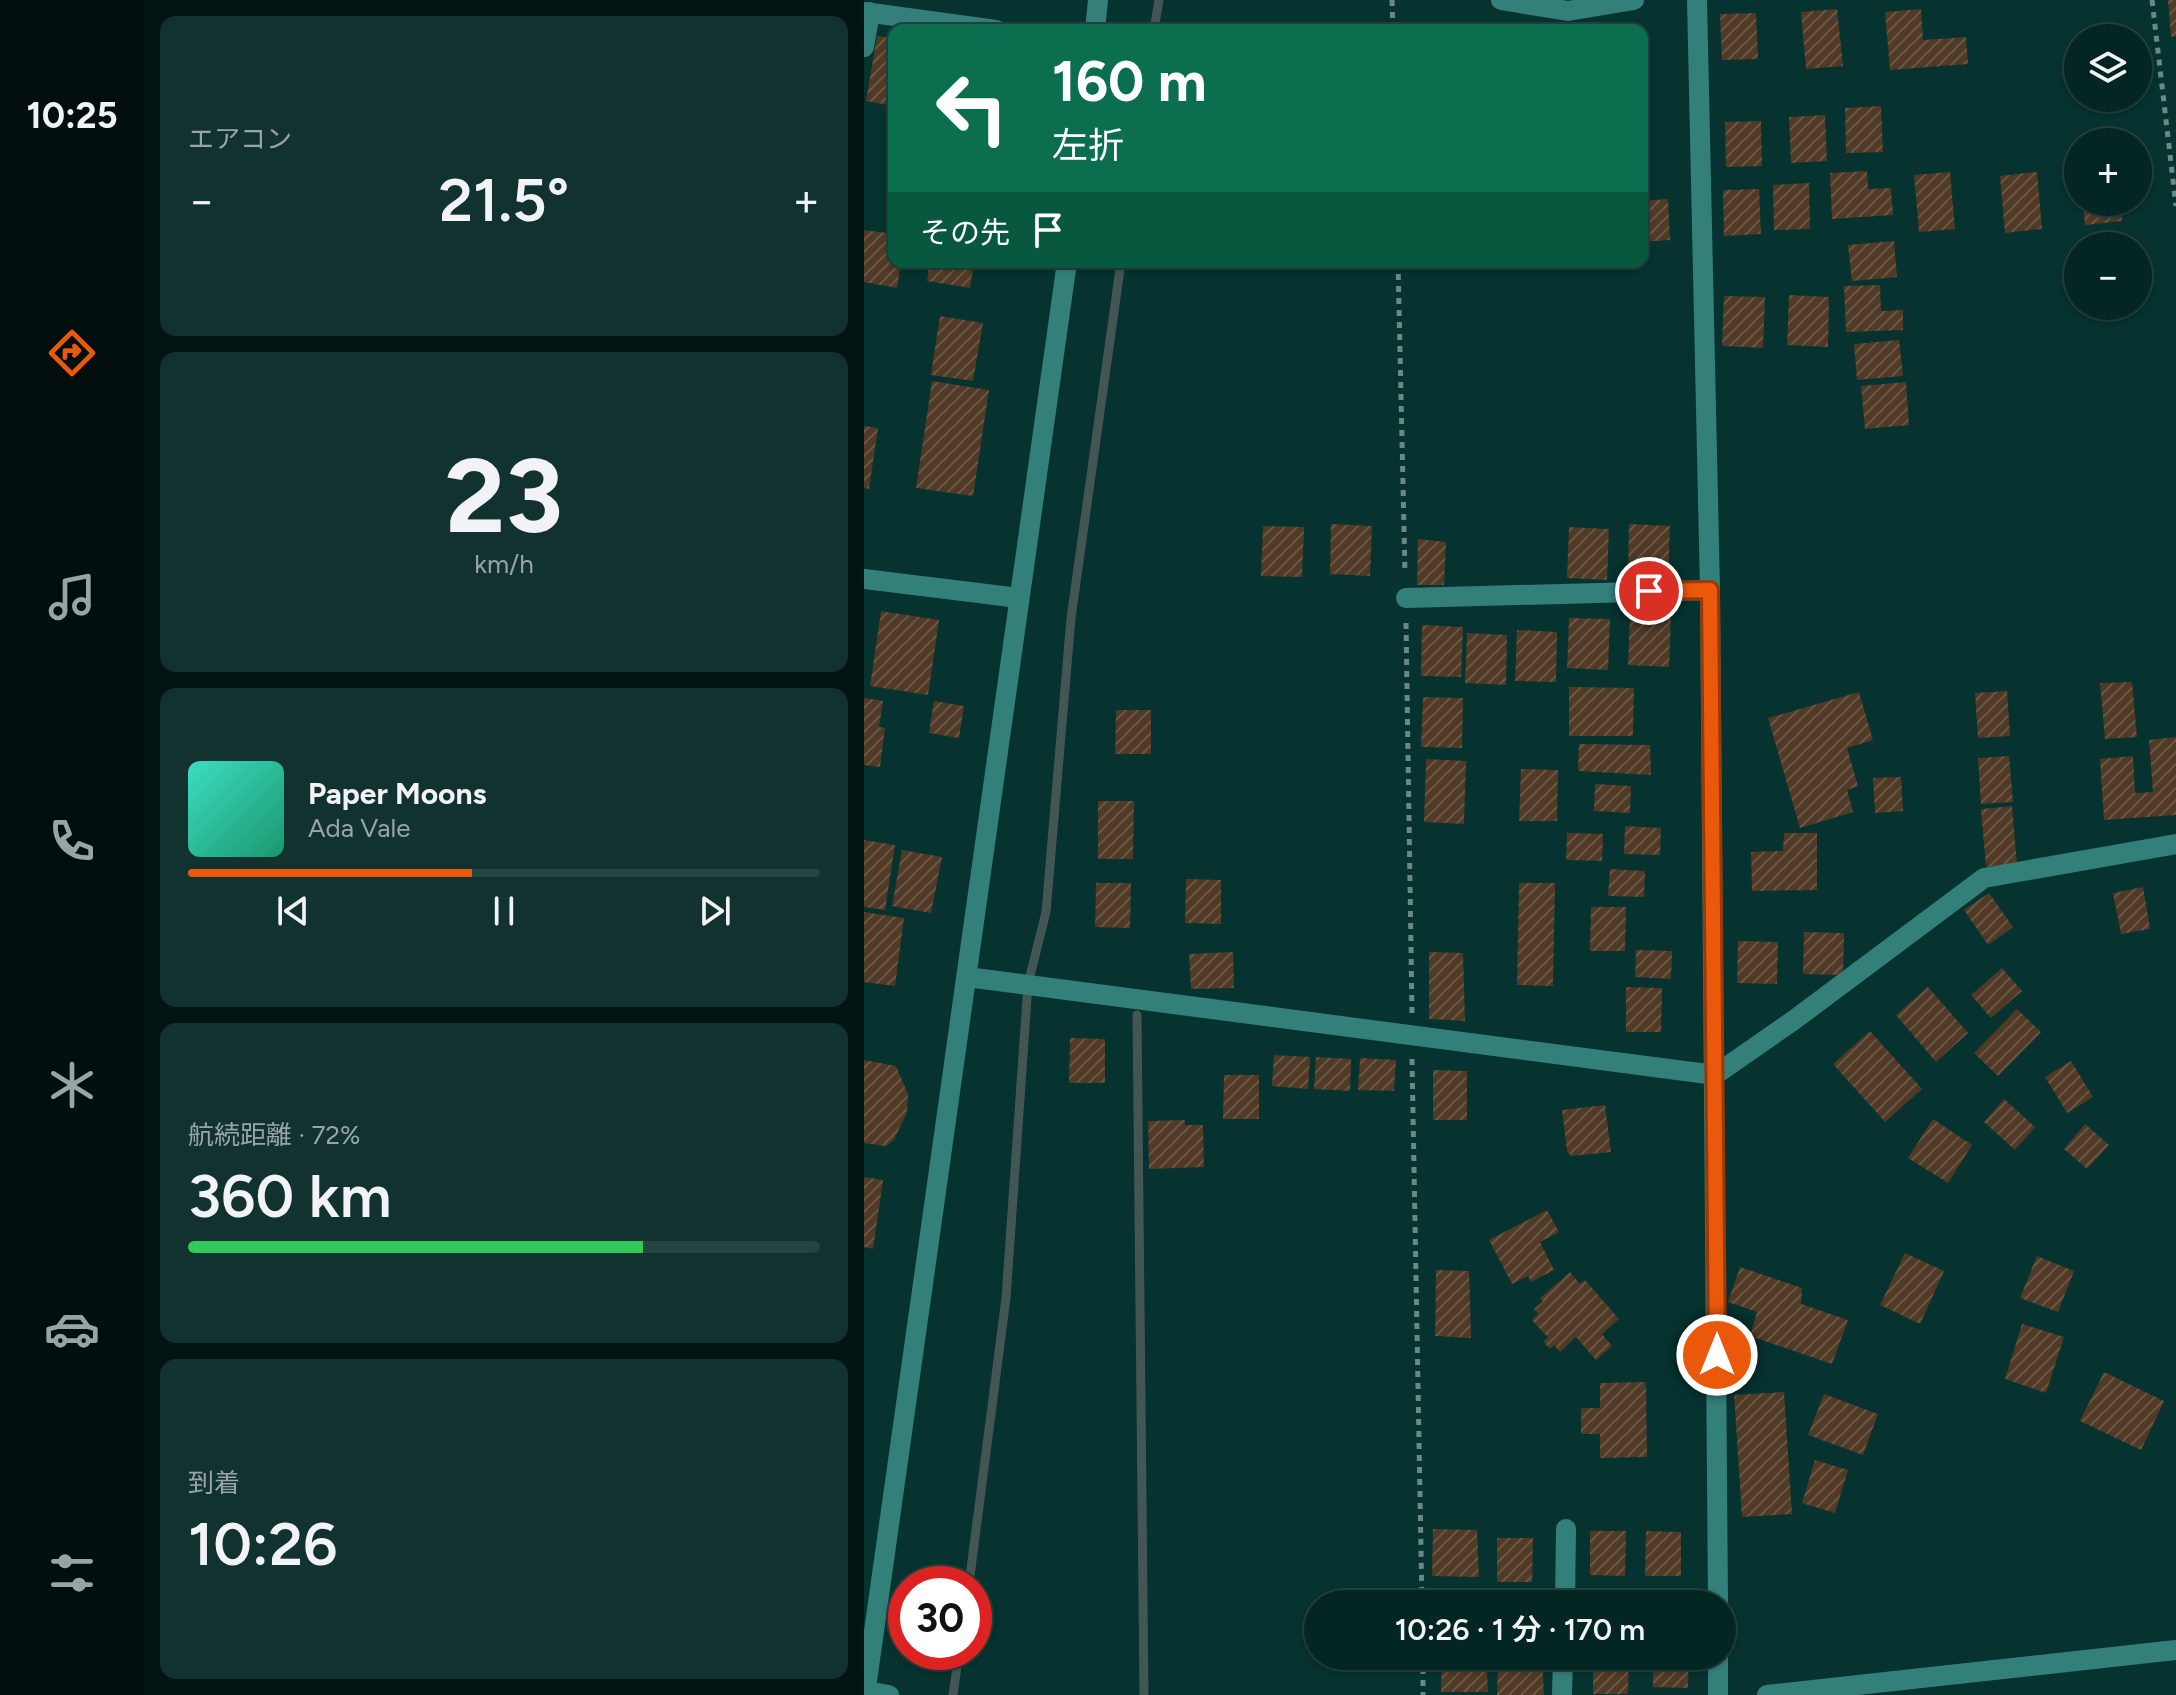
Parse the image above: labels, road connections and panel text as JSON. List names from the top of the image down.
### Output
{
  "page": {
    "tabs": "10:25",
    "tile": [
      "エアコン",
      ["23", "km/h"],
      ["航続距離 · 72%", "360 km"],
      ["到着", "10:26"]
    ],
    "map_buttons": ["+", "−"],
    "turn": ["160 m", "左折"],
    "heat": ["−", "21.5°", "+"],
    "then": "その先",
    "song": ["Paper Moons", "Ada Vale"],
    "limit": "30",
    "trip": "10:26 · 1 分 · 170 m"
  }
}
